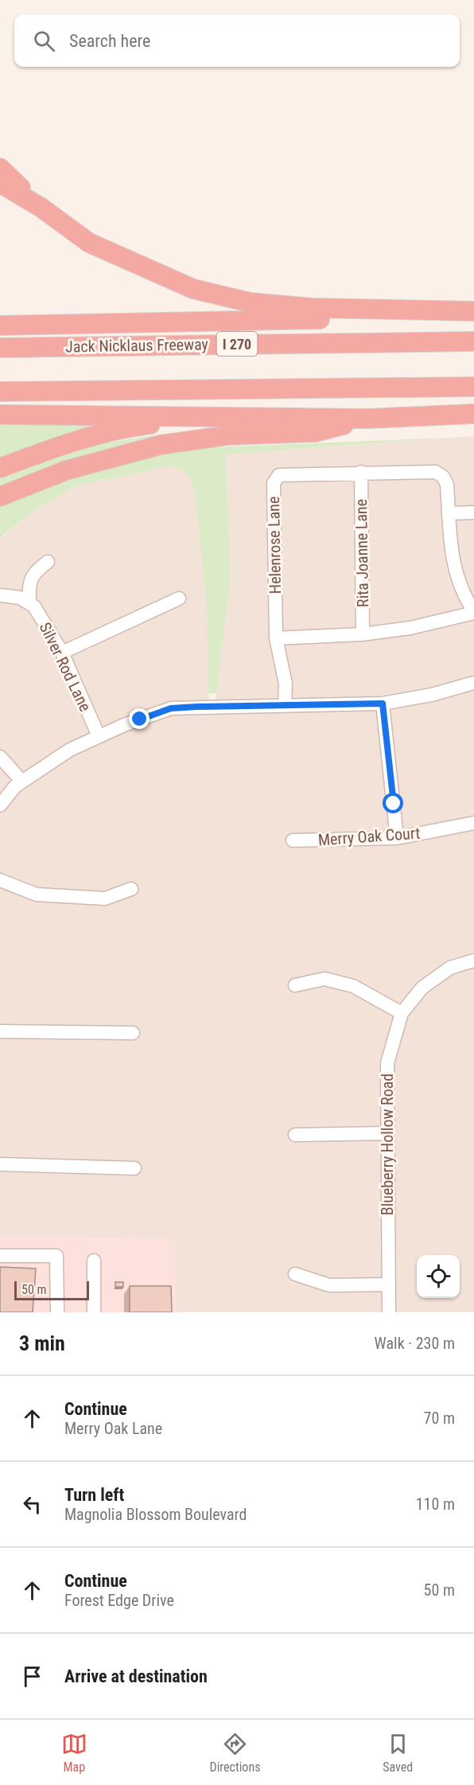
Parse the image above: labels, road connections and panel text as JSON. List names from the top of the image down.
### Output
{
  "streets": {
    "highway": ["I 270", "Jack Nicklaus Freeway"],
    "street": [
      "Helenrose Lane",
      "Rita Joanne Lane",
      "Silver Rod Lane",
      "Merry Oak Court",
      "Blueberry Hollow Road"
    ]
  },
  "crossings": [
    ["Helenrose Lane", "Rita Joanne Lane"]
  ],
  "scale_bar": "50 m",
  "page": {
    "search": "Search here",
    "scale": "50 m",
    "heading": ["3 min", "Walk · 230 m"],
    "list": [
      ["Continue", "Merry Oak Lane", "70 m"],
      ["Turn left", "Magnolia Blossom Boulevard", "110 m"],
      ["Continue", "Forest Edge Drive", "50 m"],
      "Arrive at destination"
    ],
    "nav": ["Map", "Directions", "Saved"]
  }
}
